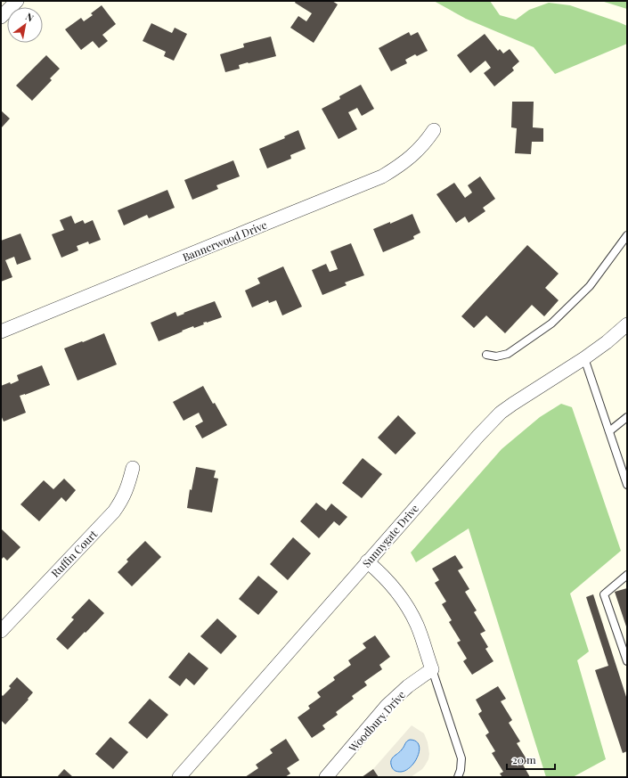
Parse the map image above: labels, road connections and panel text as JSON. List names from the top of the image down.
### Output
{
  "streets": {
    "street": [
      "Bannerwood Drive",
      "Sunnygate Drive",
      "Ruffin Court",
      "Woodbury Drive"
    ]
  },
  "scale_bar": "20 m",
  "north": "top right"
}
